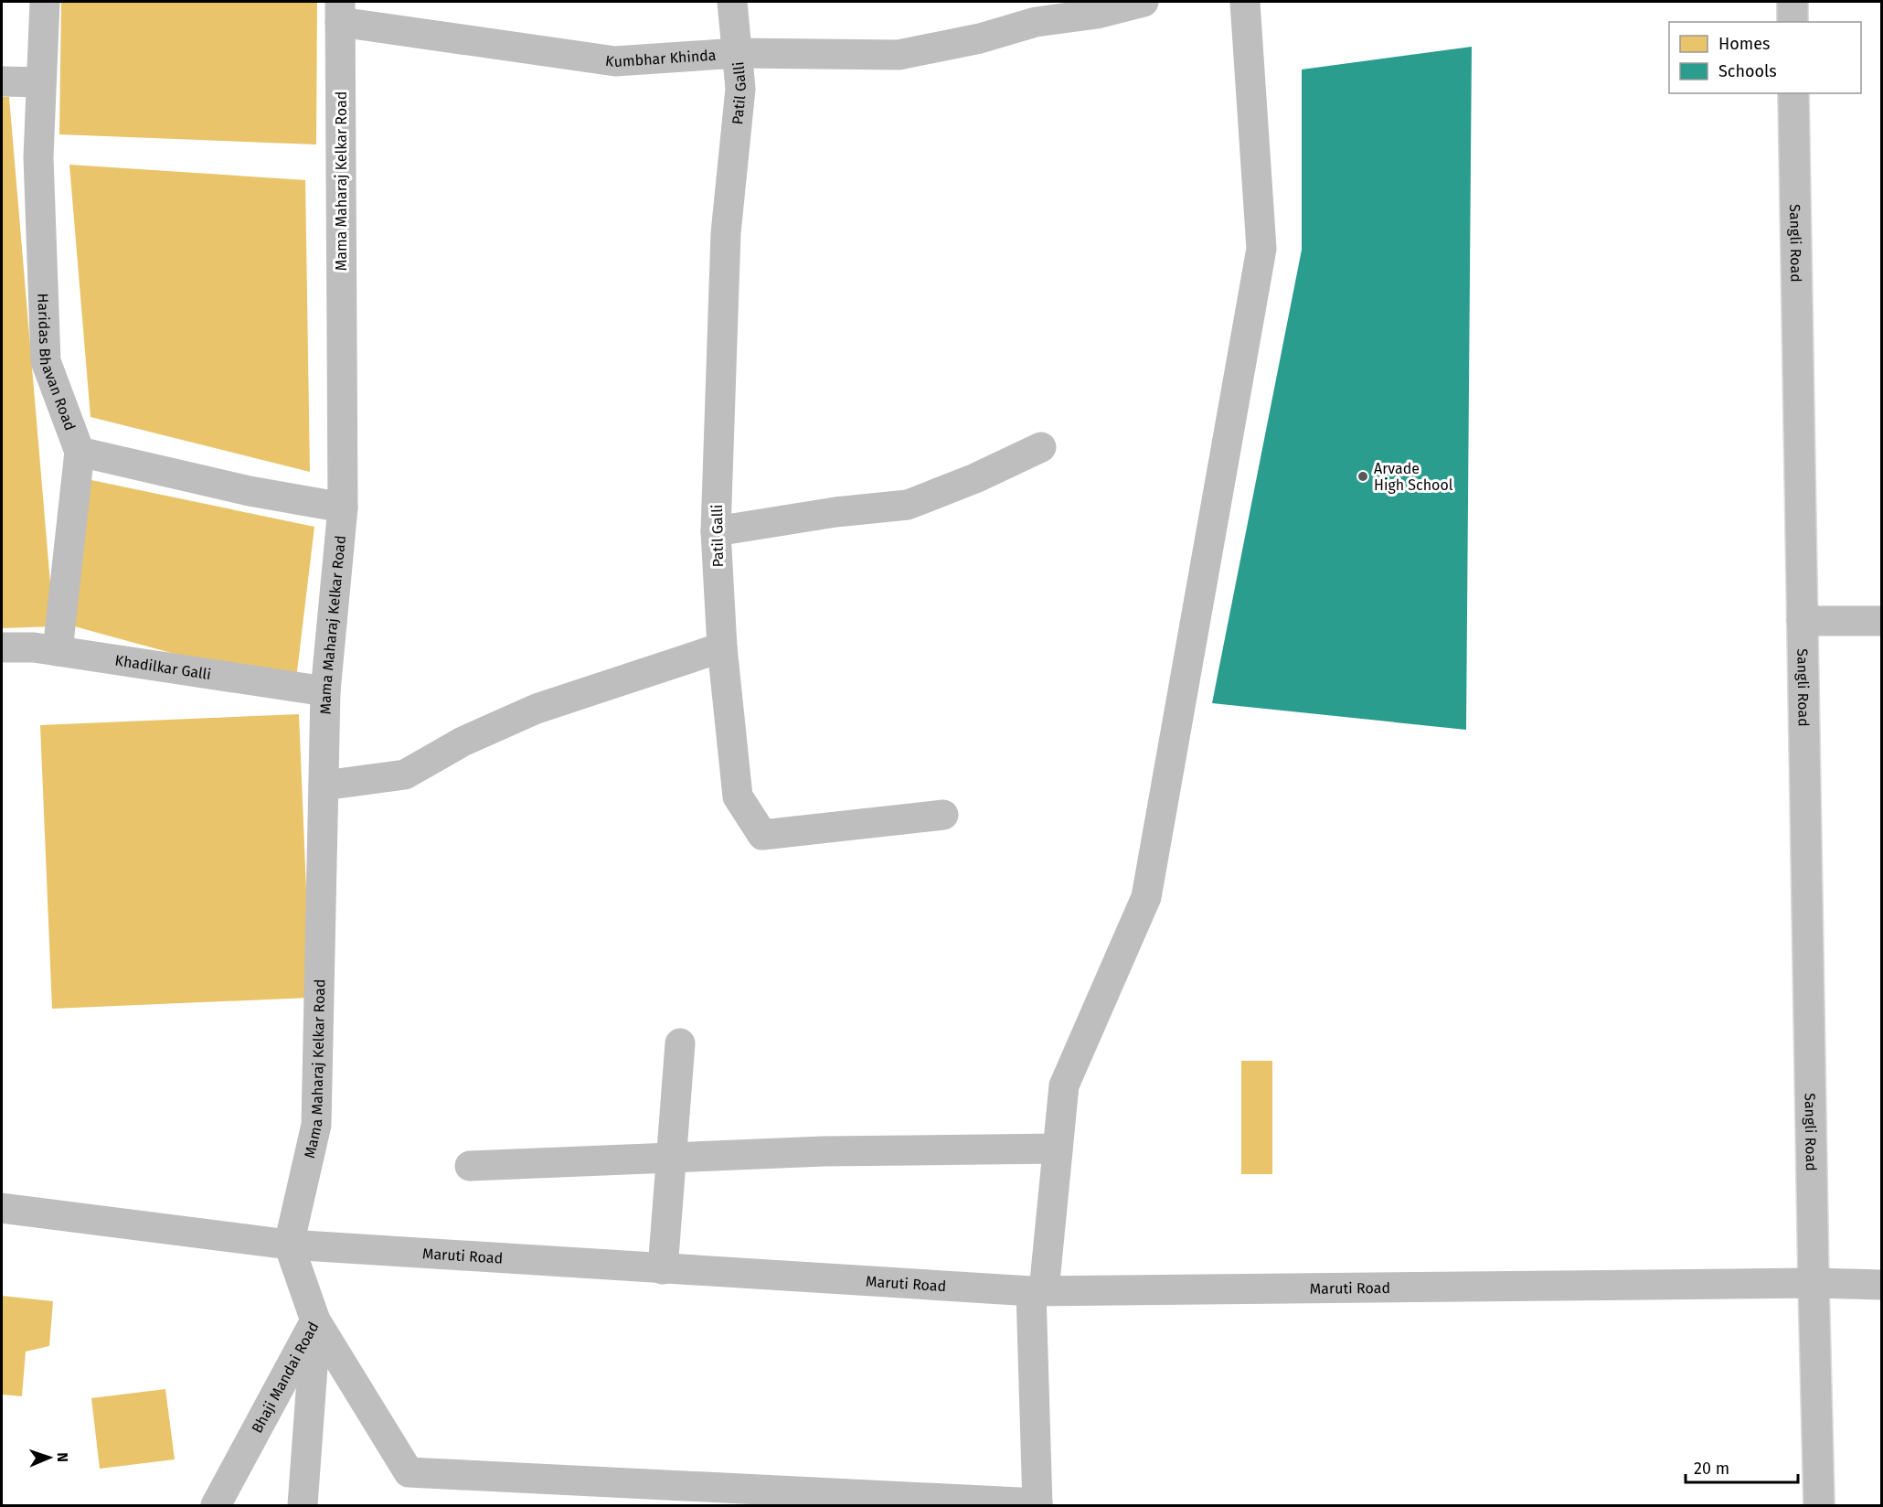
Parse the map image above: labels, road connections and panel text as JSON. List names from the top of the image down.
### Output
{
  "streets": {
    "main road": [
      "Kumbhar Khinda",
      "Patil Galli",
      "Mama Maharaj Kelkar Road",
      "Sangli Road",
      "Haridas Bhavan Road",
      "Khadilkar Galli",
      "Maruti Road",
      "Bhaji Mandai Road"
    ]
  },
  "crossings": [
    ["Kumbhar Khinda", "Patil Galli"],
    ["Kumbhar Khinda", "Mama Maharaj Kelkar Road"],
    ["Mama Maharaj Kelkar Road", "Haridas Bhavan Road"],
    ["Mama Maharaj Kelkar Road", "Khadilkar Galli"],
    ["Mama Maharaj Kelkar Road", "Maruti Road"],
    ["Mama Maharaj Kelkar Road", "Bhaji Mandai Road"],
    ["Sangli Road", "Maruti Road"],
    ["Maruti Road", "Bhaji Mandai Road"]
  ],
  "places": ["Arvade High School"],
  "legend": ["Homes", "Schools"],
  "scale_bar": "20 m",
  "north": "right"
}
